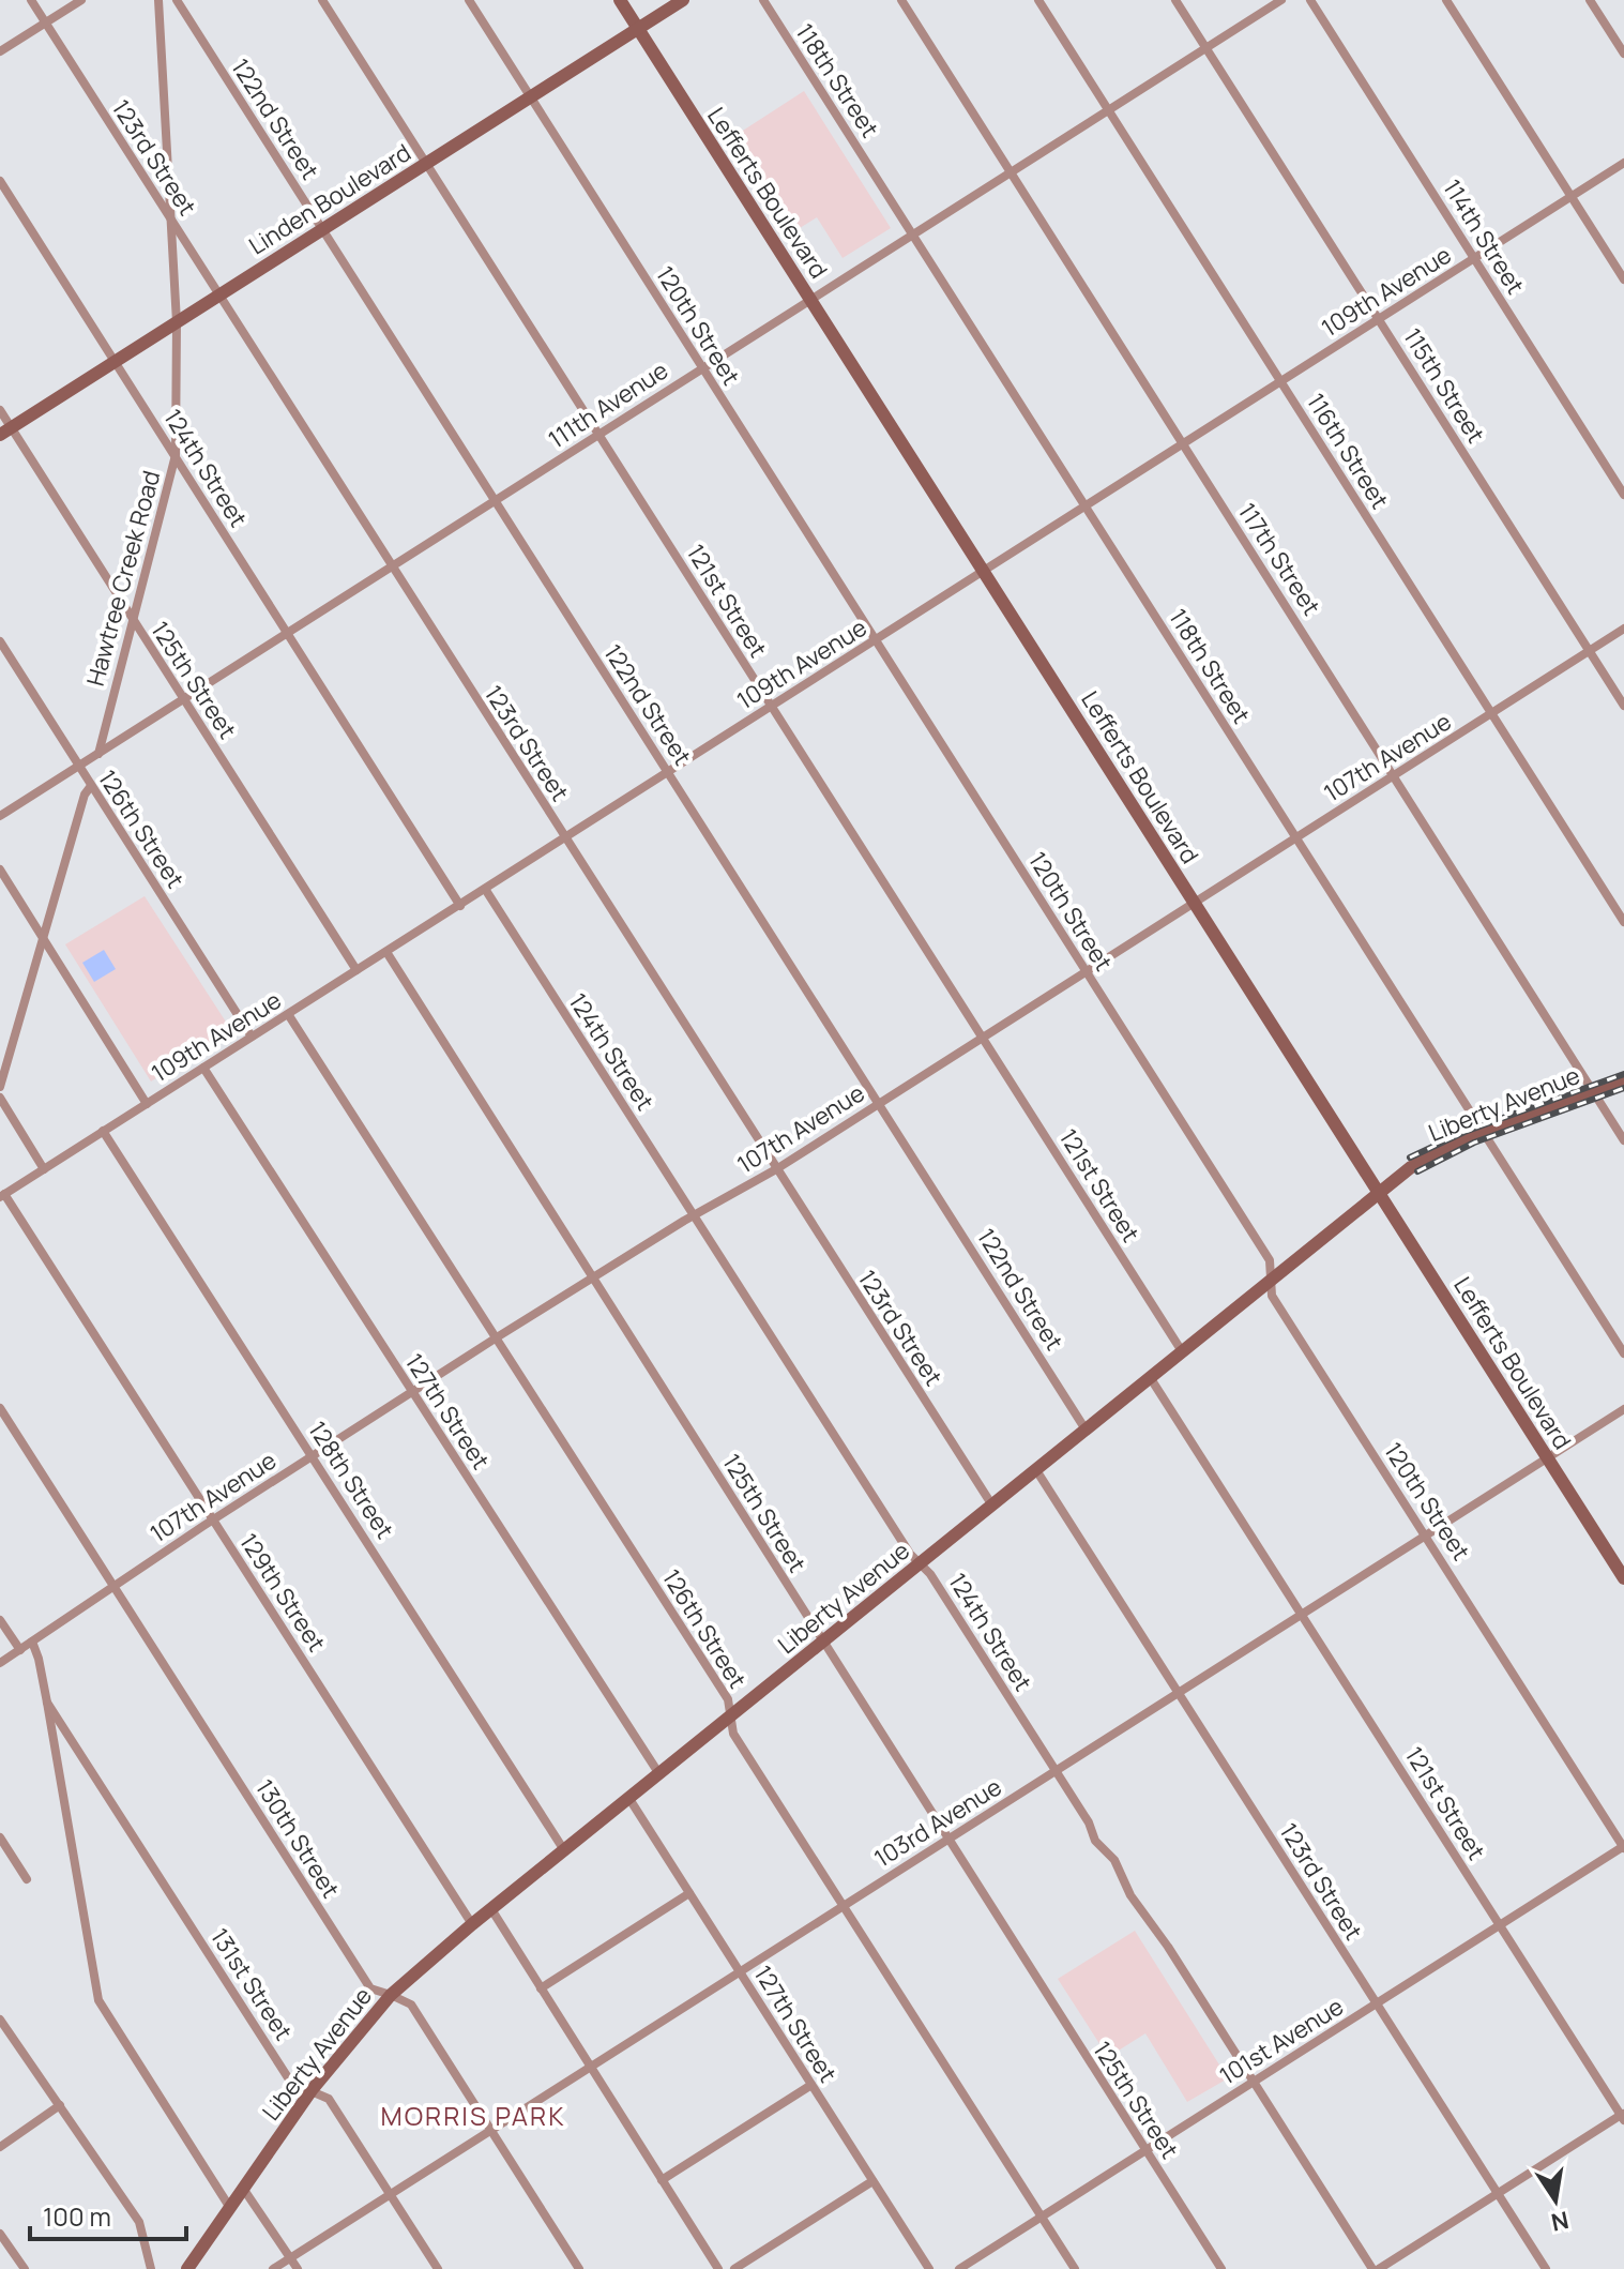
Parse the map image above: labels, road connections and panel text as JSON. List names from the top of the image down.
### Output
{
  "streets": {
    "street": [
      "118th Street",
      "122nd Street",
      "123rd Street",
      "Lefferts Boulevard",
      "Linden Boulevard",
      "114th Street",
      "109th Avenue",
      "120th Street",
      "115th Street",
      "111th Avenue",
      "116th Street",
      "124th Street",
      "117th Street",
      "Hawtree Creek Road",
      "121st Street",
      "125th Street",
      "107th Avenue",
      "126th Street",
      "Liberty Avenue",
      "127th Street",
      "128th Street",
      "129th Street",
      "103rd Avenue",
      "130th Street",
      "131st Street",
      "101st Avenue"
    ]
  },
  "crossings": [
    ["118th Street", "109th Avenue"],
    ["118th Street", "111th Avenue"],
    ["118th Street", "107th Avenue"],
    ["118th Street", "Liberty Avenue"],
    ["122nd Street", "Linden Boulevard"],
    ["122nd Street", "109th Avenue"],
    ["122nd Street", "111th Avenue"],
    ["122nd Street", "107th Avenue"],
    ["122nd Street", "Liberty Avenue"],
    ["123rd Street", "Linden Boulevard"],
    ["123rd Street", "109th Avenue"],
    ["123rd Street", "111th Avenue"],
    ["123rd Street", "Hawtree Creek Road"],
    ["123rd Street", "107th Avenue"],
    ["123rd Street", "Liberty Avenue"],
    ["123rd Street", "103rd Avenue"],
    ["123rd Street", "101st Avenue"],
    ["Lefferts Boulevard", "Linden Boulevard"],
    ["Lefferts Boulevard", "109th Avenue"],
    ["Lefferts Boulevard", "111th Avenue"],
    ["Lefferts Boulevard", "107th Avenue"],
    ["Lefferts Boulevard", "Liberty Avenue"],
    ["Lefferts Boulevard", "103rd Avenue"],
    ["Linden Boulevard", "120th Street"],
    ["Linden Boulevard", "124th Street"],
    ["Linden Boulevard", "Hawtree Creek Road"],
    ["Linden Boulevard", "121st Street"],
    ["Linden Boulevard", "125th Street"],
    ["114th Street", "109th Avenue"],
    ["109th Avenue", "120th Street"],
    ["109th Avenue", "115th Street"],
    ["109th Avenue", "116th Street"],
    ["109th Avenue", "124th Street"],
    ["109th Avenue", "117th Street"],
    ["109th Avenue", "121st Street"],
    ["109th Avenue", "125th Street"],
    ["109th Avenue", "126th Street"],
    ["109th Avenue", "127th Street"],
    ["109th Avenue", "128th Street"],
    ["109th Avenue", "129th Street"],
    ["120th Street", "111th Avenue"],
    ["120th Street", "107th Avenue"],
    ["120th Street", "Liberty Avenue"],
    ["120th Street", "103rd Avenue"],
    ["120th Street", "101st Avenue"],
    ["115th Street", "111th Avenue"],
    ["115th Street", "107th Avenue"],
    ["111th Avenue", "116th Street"],
    ["111th Avenue", "124th Street"],
    ["111th Avenue", "117th Street"],
    ["111th Avenue", "Hawtree Creek Road"],
    ["111th Avenue", "121st Street"],
    ["111th Avenue", "125th Street"],
    ["111th Avenue", "126th Street"],
    ["116th Street", "107th Avenue"],
    ["124th Street", "Hawtree Creek Road"],
    ["124th Street", "107th Avenue"],
    ["124th Street", "Liberty Avenue"],
    ["124th Street", "103rd Avenue"],
    ["124th Street", "101st Avenue"],
    ["117th Street", "107th Avenue"],
    ["117th Street", "Liberty Avenue"],
    ["Hawtree Creek Road", "125th Street"],
    ["121st Street", "107th Avenue"],
    ["121st Street", "Liberty Avenue"],
    ["121st Street", "103rd Avenue"],
    ["121st Street", "101st Avenue"],
    ["125th Street", "107th Avenue"],
    ["125th Street", "Liberty Avenue"],
    ["125th Street", "103rd Avenue"],
    ["125th Street", "101st Avenue"],
    ["107th Avenue", "126th Street"],
    ["107th Avenue", "127th Street"],
    ["107th Avenue", "128th Street"],
    ["107th Avenue", "129th Street"],
    ["107th Avenue", "130th Street"],
    ["126th Street", "Liberty Avenue"],
    ["126th Street", "103rd Avenue"],
    ["126th Street", "101st Avenue"],
    ["Liberty Avenue", "127th Street"],
    ["Liberty Avenue", "128th Street"],
    ["Liberty Avenue", "129th Street"],
    ["Liberty Avenue", "130th Street"],
    ["Liberty Avenue", "131st Street"],
    ["127th Street", "103rd Avenue"],
    ["103rd Avenue", "130th Street"],
    ["103rd Avenue", "131st Street"]
  ],
  "districts": ["MORRIS PARK"],
  "scale_bar": "100 m",
  "north": "bottom"
}
